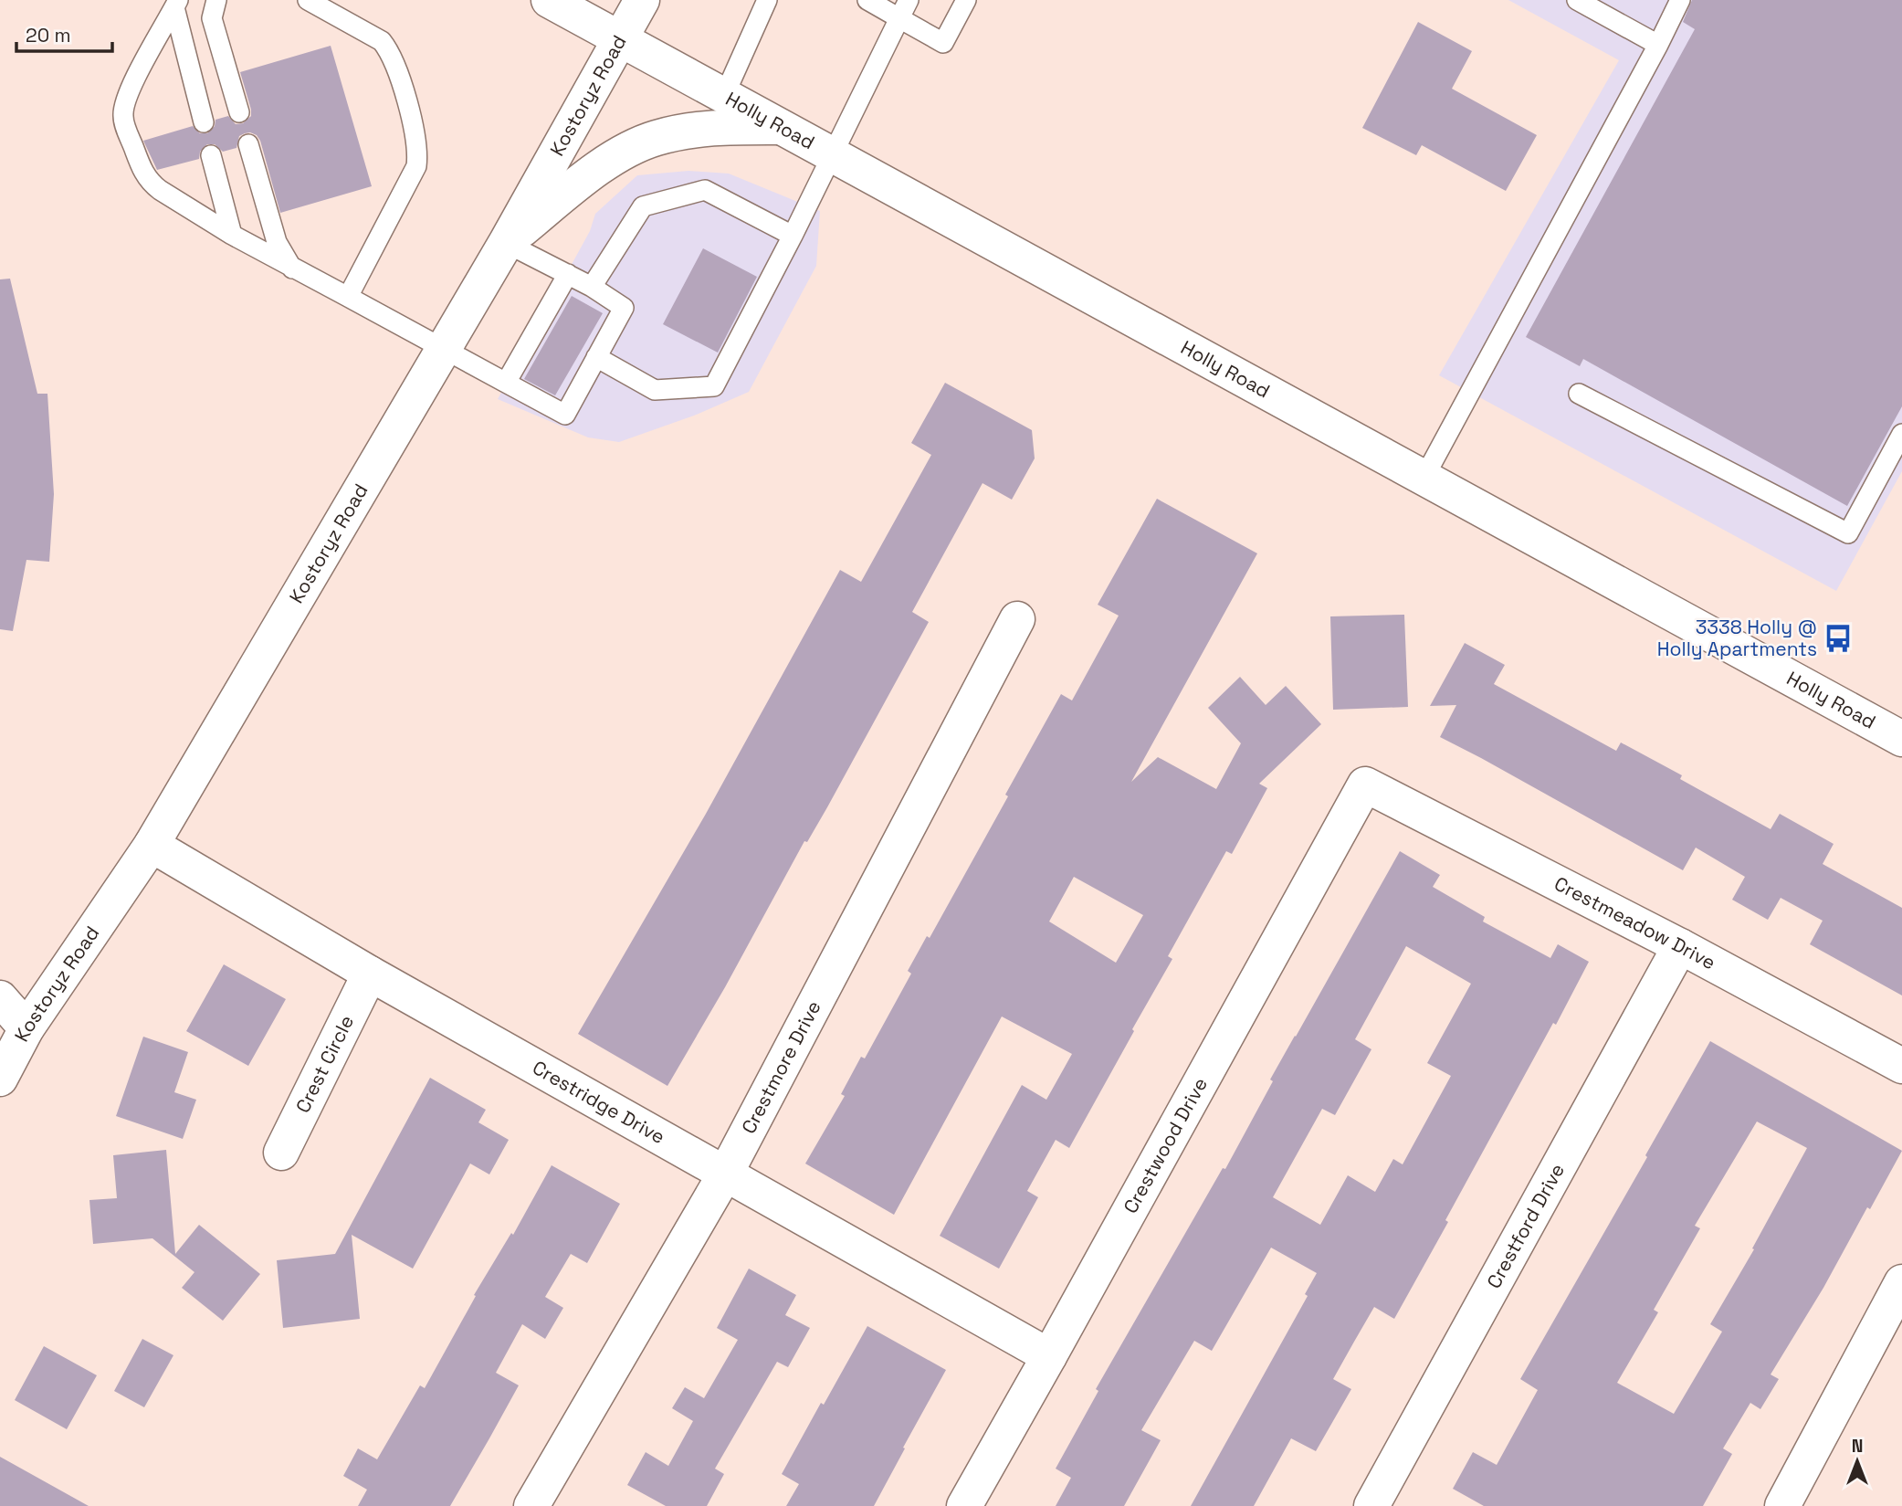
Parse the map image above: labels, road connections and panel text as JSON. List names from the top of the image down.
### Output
{
  "streets": {
    "street": [
      "Kostoryz Road",
      "Holly Road",
      "Crestmeadow Drive",
      "Crest Circle",
      "Crestmore Drive",
      "Crestridge Drive",
      "Crestwood Drive",
      "Crestford Drive"
    ]
  },
  "crossings": [
    ["Kostoryz Road", "Holly Road"],
    ["Kostoryz Road", "Crestridge Drive"],
    ["Crestmeadow Drive", "Crestwood Drive"],
    ["Crestmeadow Drive", "Crestford Drive"],
    ["Crest Circle", "Crestridge Drive"],
    ["Crestmore Drive", "Crestridge Drive"],
    ["Crestridge Drive", "Crestwood Drive"]
  ],
  "places": {
    "bus stop": ["3338 Holly @ Holly Apartments"]
  },
  "scale_bar": "20 m",
  "north": "top"
}
